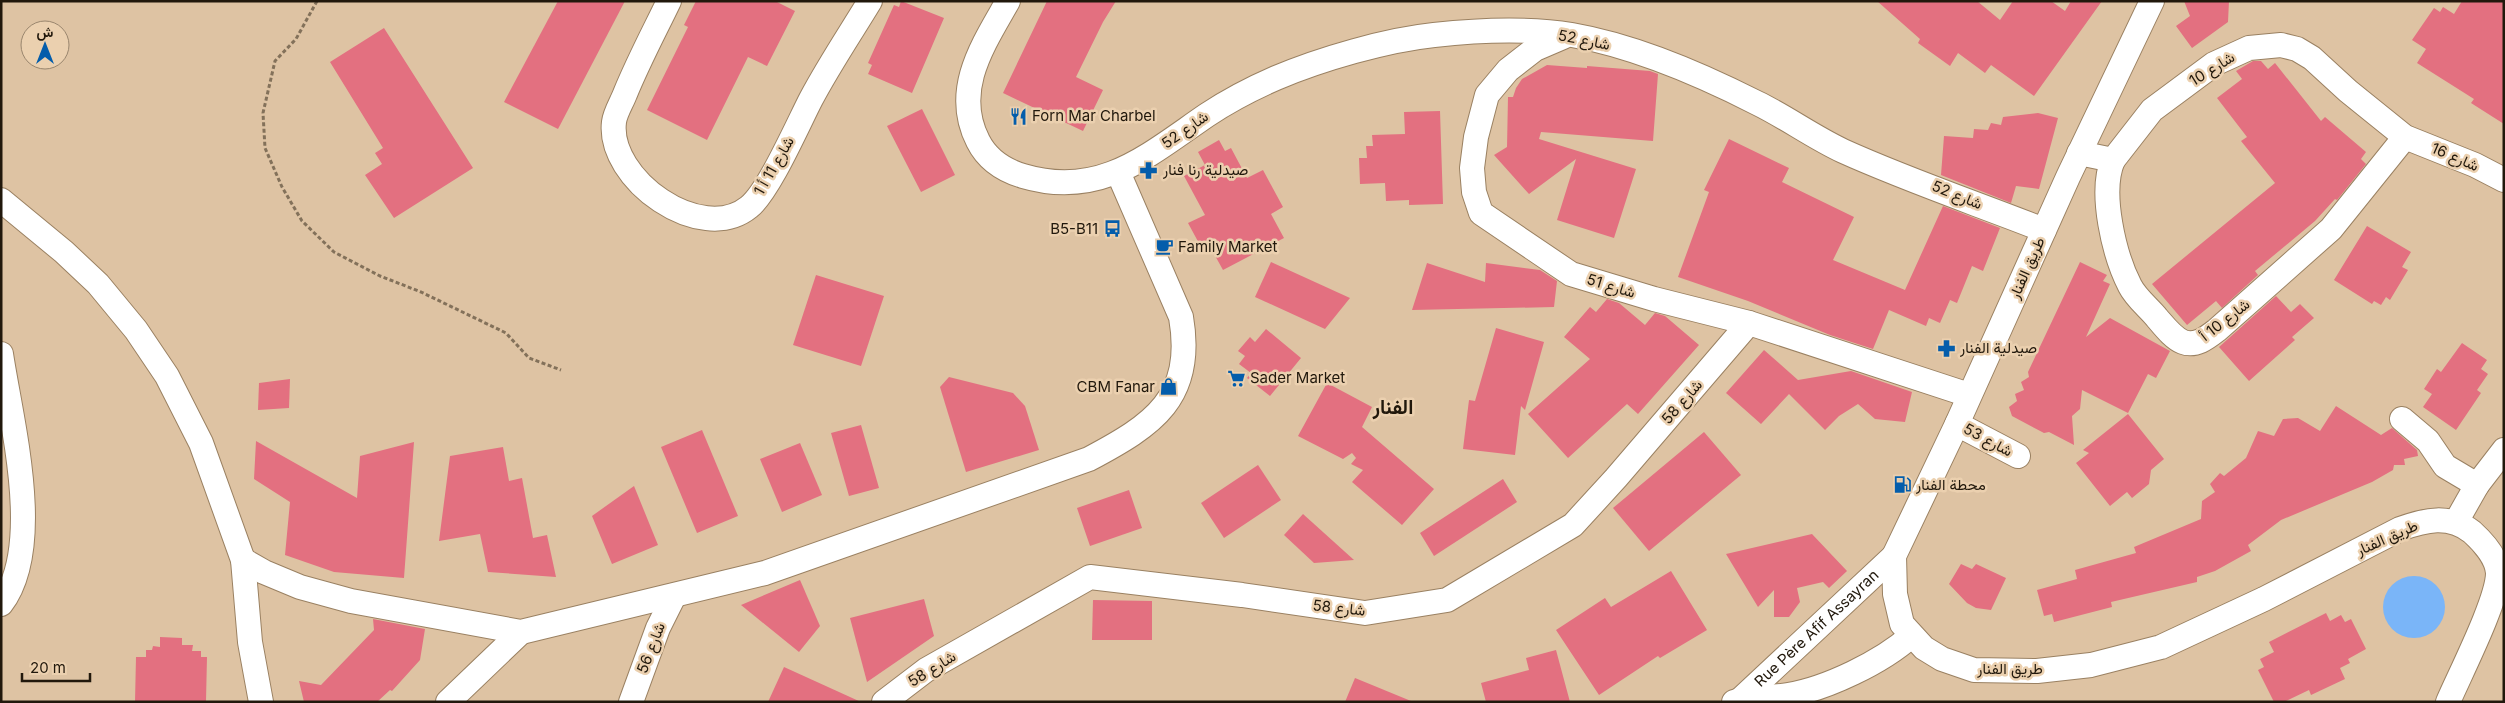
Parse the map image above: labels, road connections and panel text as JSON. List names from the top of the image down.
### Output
{
  "streets": {
    "street": [
      "شارع 52",
      "شارع 10",
      "شارع 16",
      "شارع 11 أ 1",
      "طريق الفنار",
      "شارع 51",
      "شارع 10 أ",
      "شارع 58",
      "شارع 53",
      "Rue Père Afif Assayran",
      "شارع 56"
    ]
  },
  "crossings": [
    ["شارع 52", "طريق الفنار"],
    ["شارع 52", "شارع 51"],
    ["شارع 10", "شارع 16"],
    ["شارع 10", "شارع 10 أ"],
    ["شارع 16", "شارع 10 أ"],
    ["طريق الفنار", "شارع 51"],
    ["طريق الفنار", "شارع 53"],
    ["طريق الفنار", "Rue Père Afif Assayran"],
    ["شارع 51", "شارع 58"]
  ],
  "districts": ["الفنار"],
  "places": {
    "restaurant": ["Forn Mar Charbel"],
    "pharmacy": ["صيدلية رنا فنار", "صيدلية الفنار"],
    "bus stop": ["B5-B11"],
    "cafe": ["Family Market"],
    "supermarket": ["Sader Market"],
    "shop": ["CBM Fanar"],
    "fuel station": ["محطة الفنار"]
  },
  "scale_bar": "20 m",
  "north": "top"
}
